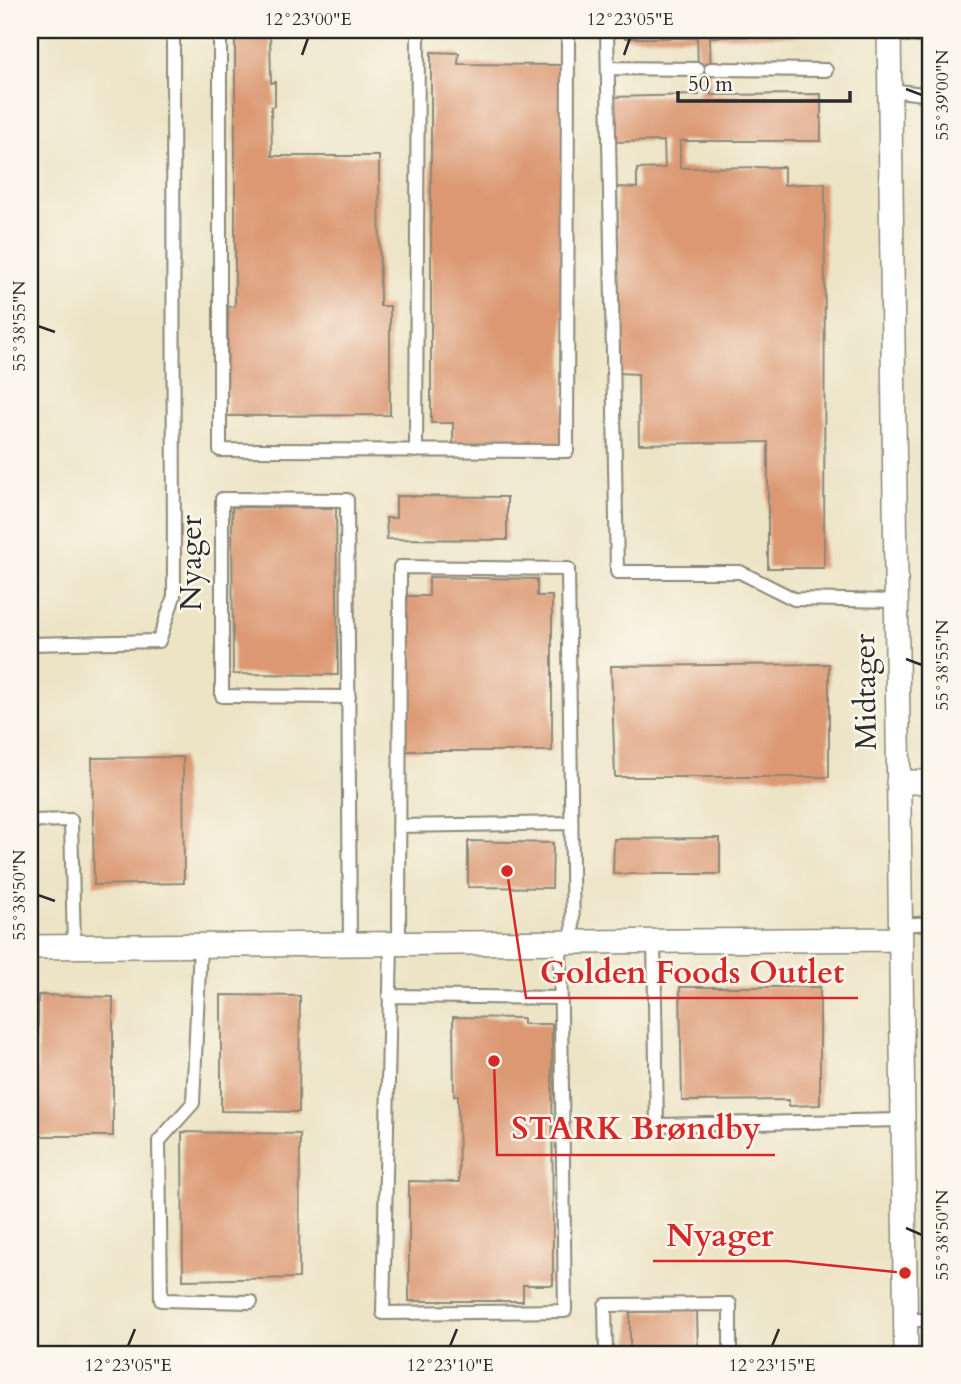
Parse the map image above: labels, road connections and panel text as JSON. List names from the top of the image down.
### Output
{
  "streets": {
    "street": ["Midtager"],
    "lane": ["Nyager"]
  },
  "places": ["Golden Foods Outlet", "STARK Brøndby", "Nyager"],
  "scale_bar": "50 m",
  "coordinates": [
    "12°23'00\"E",
    "12°23'05\"E",
    "55°39'00\"N",
    "55°38'55\"N",
    "55°38'50\"N",
    "12°23'10\"E",
    "12°23'15\"E"
  ]
}
